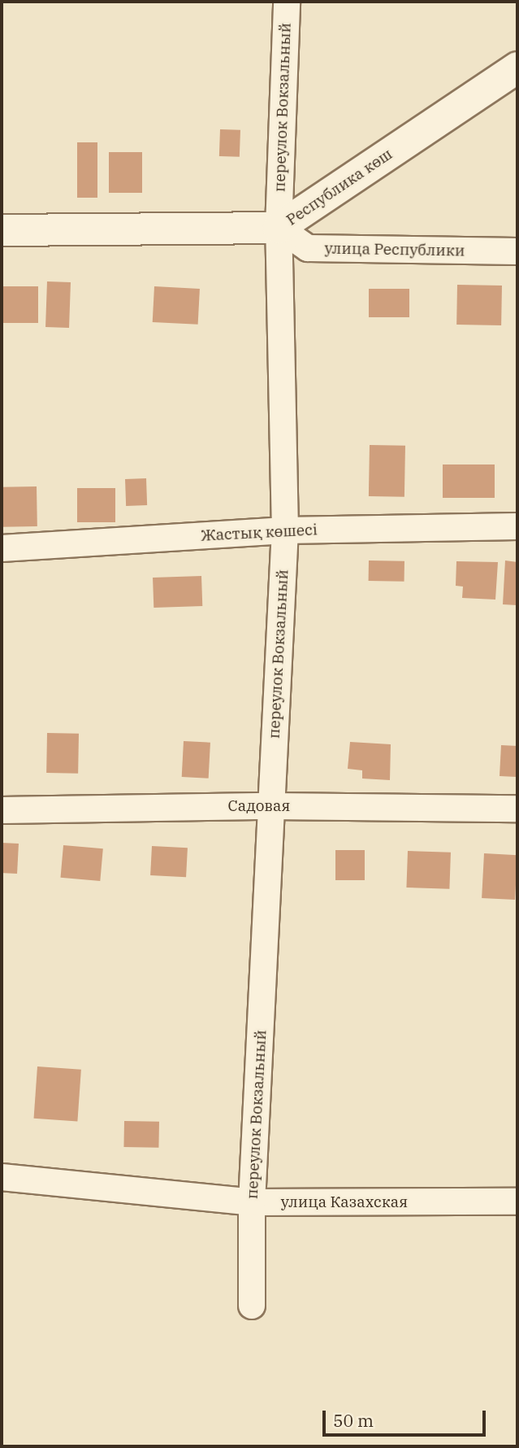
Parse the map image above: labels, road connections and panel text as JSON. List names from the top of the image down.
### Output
{
  "streets": {
    "main road": ["Республика көш"],
    "street": [
      "переулок Вокзальный",
      "улица Республики",
      "Жастық көшесі",
      "Садовая",
      "улица Казахская"
    ]
  },
  "crossings": [
    ["переулок Вокзальный", "Республика көш"],
    ["переулок Вокзальный", "улица Республики"],
    ["переулок Вокзальный", "Жастық көшесі"],
    ["переулок Вокзальный", "Садовая"],
    ["переулок Вокзальный", "улица Казахская"],
    ["Республика көш", "улица Республики"]
  ],
  "scale_bar": "50 m"
}
